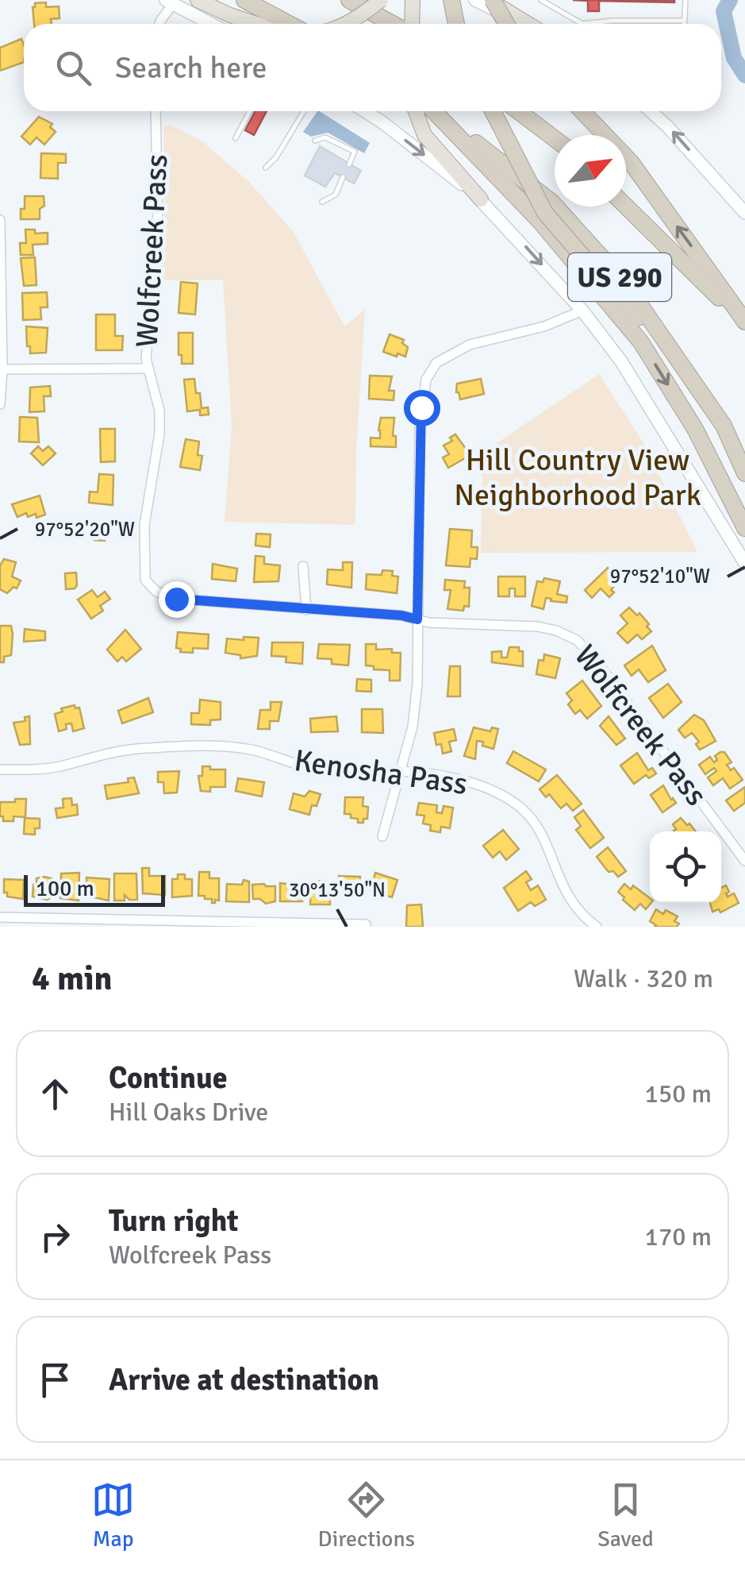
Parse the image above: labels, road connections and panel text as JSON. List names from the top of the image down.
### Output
{
  "streets": {
    "highway": ["US 290"],
    "street": ["Wolfcreek Pass", "Kenosha Pass"]
  },
  "parks": ["Hill Country View Neighborhood Park"],
  "scale_bar": "100 m",
  "north": "top right",
  "page": {
    "search": "Search here",
    "scale": "100 m",
    "heading": ["4 min", "Walk · 320 m"],
    "list": [
      ["Continue", "Hill Oaks Drive", "150 m"],
      ["Turn right", "Wolfcreek Pass", "170 m"],
      "Arrive at destination"
    ],
    "nav": ["Map", "Directions", "Saved"]
  },
  "coordinates": ["97°52'20\"W", "97°52'10\"W", "30°13'50\"N"]
}
